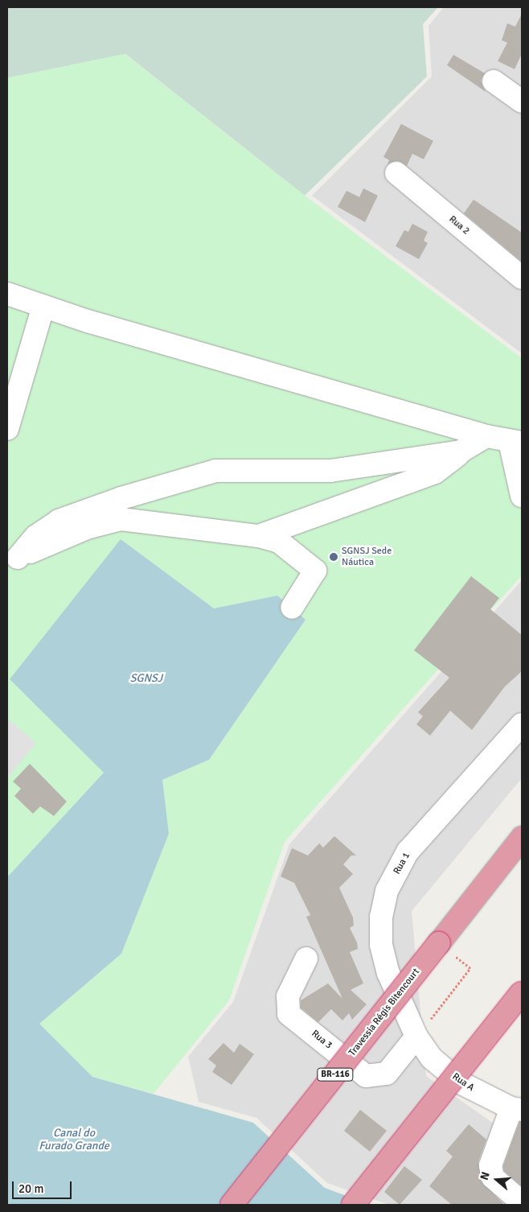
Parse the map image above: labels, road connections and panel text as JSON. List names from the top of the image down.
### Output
{
  "streets": {
    "highway": ["Travessia Régis Bitencourt", "BR-116"],
    "street": [
      "Rua 2",
      "Rua 1",
      "Rua 3",
      "Rua A"
    ]
  },
  "crossings": [
    ["Rua 1", "Rua 3"],
    ["Rua 1", "Rua A"],
    ["Rua 3", "Rua A"]
  ],
  "water": ["SGNSJ", "Canal do Furado Grande"],
  "places": ["SGNSJ Sede Náutica"],
  "scale_bar": "20 m",
  "north": "left"
}
